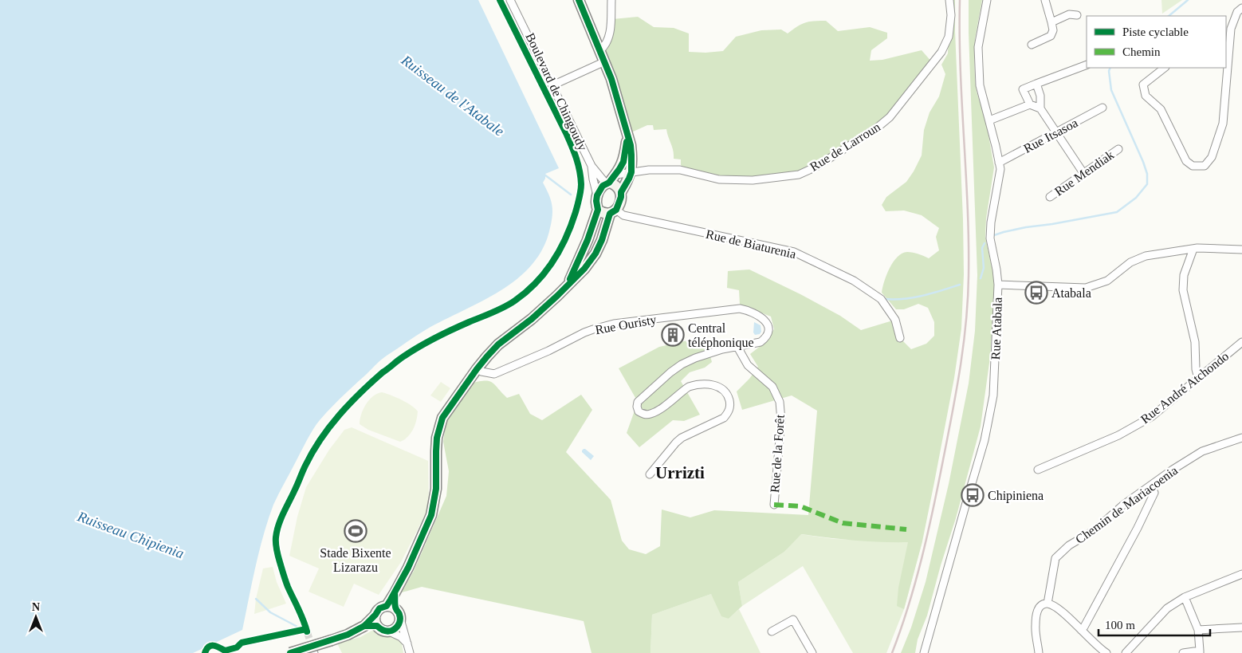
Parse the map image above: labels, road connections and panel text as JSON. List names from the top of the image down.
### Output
{
  "streets": {
    "street": [
      "Rue Itsasoa",
      "Rue de Larroun",
      "Rue Mendiak",
      "Rue de Biaturenia",
      "Rue Ouristy",
      "Rue Atabala",
      "Rue André Atchondo",
      "Rue de la Forêt",
      "Chemin de Mariacoenia"
    ],
    "cycle path": ["Boulevard de Chingoudy"]
  },
  "crossings": [
    ["Rue Itsasoa", "Rue Atabala"],
    ["Rue Ouristy", "Rue de la Forêt"]
  ],
  "districts": ["Urrizti"],
  "water": ["Ruisseau de l'Atabale", "Ruisseau Chipienia"],
  "places": {
    "bus stop": ["Atabala", "Chipiniena"],
    "building": ["Central téléphonique"],
    "sports": ["Stade Bixente Lizarazu"]
  },
  "legend": ["Piste cyclable", "Chemin"],
  "scale_bar": "100 m",
  "north": "top"
}
